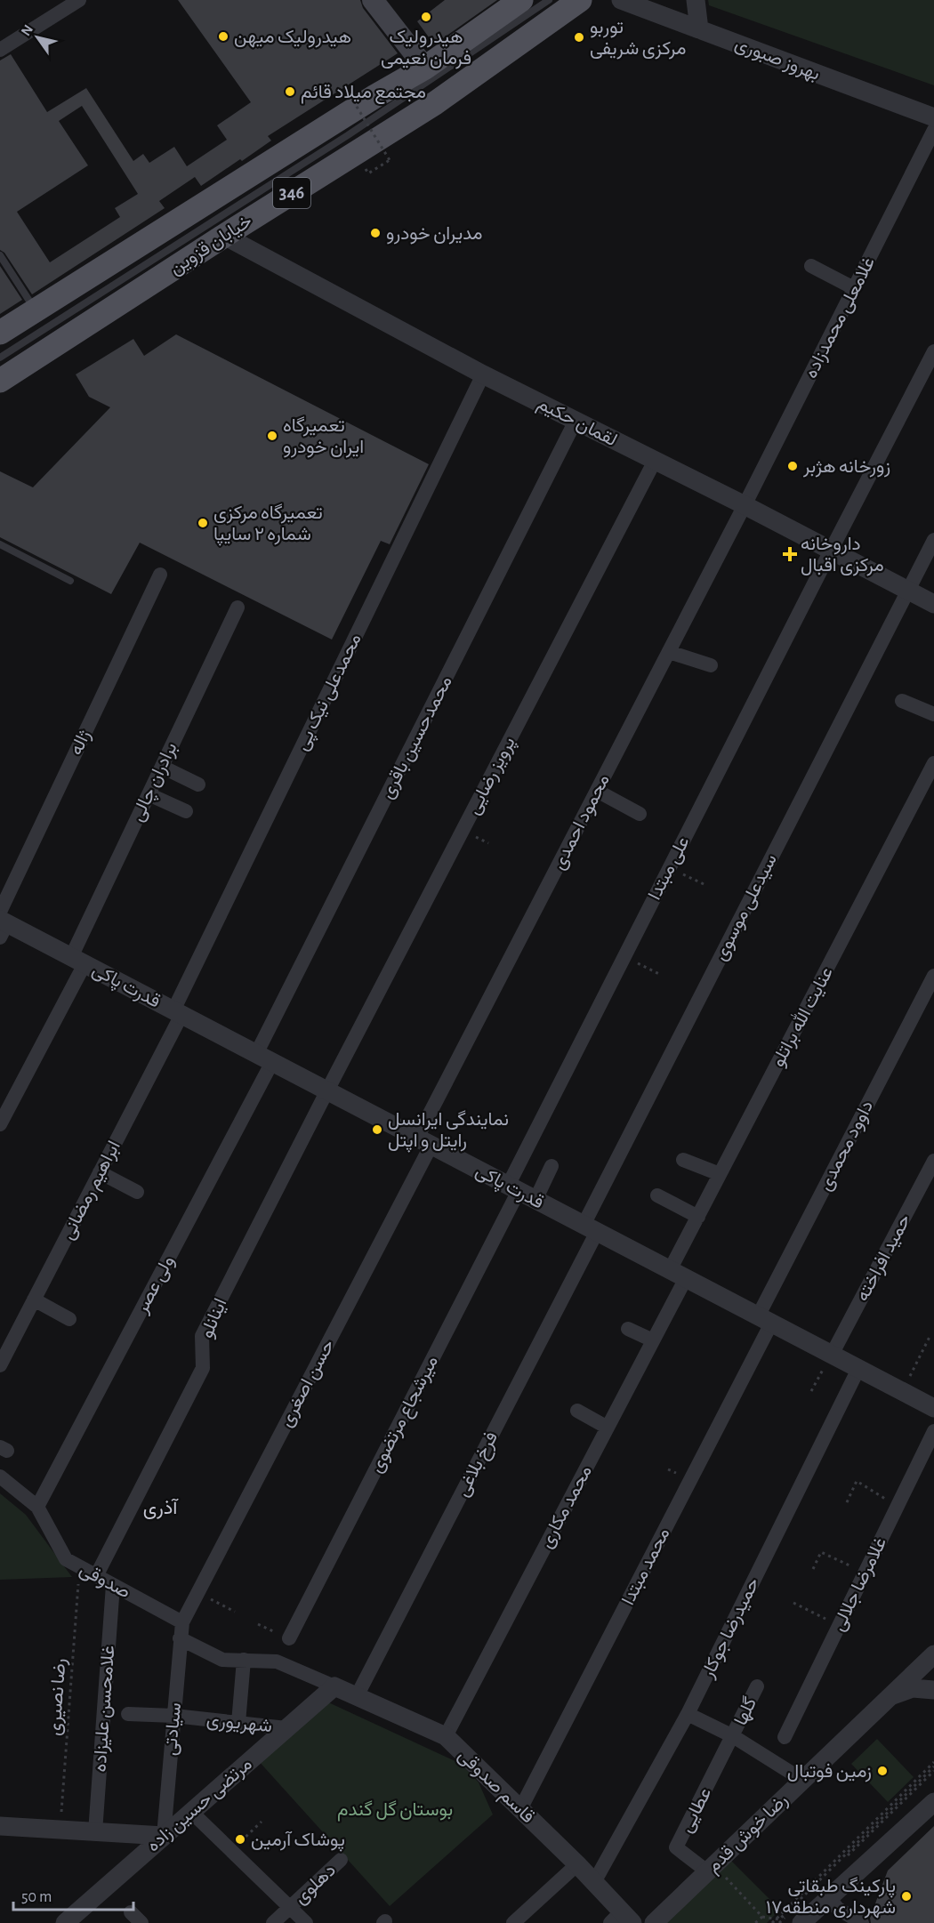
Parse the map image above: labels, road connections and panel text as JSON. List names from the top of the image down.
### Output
{
  "streets": {
    "main road": ["346", "خیابان قزوین"],
    "street": [
      "بهروز صبوری",
      "غلامعلی محمدزاده",
      "لقمان حکیم",
      "محمدعلی نیک پی",
      "محمدحسین باقری",
      "ژاله",
      "پرویز رضایی",
      "برادران چالی",
      "محمود احمدی",
      "علی مبتدا",
      "سیدعلی موسوی",
      "قدرت پاکی",
      "عنایت الله براتلو",
      "داوود محمدی",
      "ابراهیم رمضانی",
      "حمید افراخته",
      "ولی عصر",
      "اینانلو",
      "حسن اصغری",
      "میرشجاع مرتضوی",
      "فرخ بلاغی",
      "محمد مکاری",
      "محمد مبتدا",
      "صدوقی",
      "غلامرضا جلالی",
      "حمیدرضا جوکار",
      "غلامحسن علیزاده",
      "گلها",
      "شهریوری",
      "سیادتی",
      "قاسم صدوقی",
      "مرتضی حسین زاده",
      "عطایی",
      "رضا خوش قدم",
      "دهلوی"
    ],
    "path": ["رضا نصیری"]
  },
  "crossings": [
    ["خیابان قزوین", "لقمان حکیم"],
    ["غلامعلی محمدزاده", "لقمان حکیم"],
    ["غلامعلی محمدزاده", "محمود احمدی"],
    ["لقمان حکیم", "محمدعلی نیک پی"],
    ["لقمان حکیم", "محمدحسین باقری"],
    ["لقمان حکیم", "پرویز رضایی"],
    ["لقمان حکیم", "محمود احمدی"],
    ["لقمان حکیم", "علی مبتدا"],
    ["لقمان حکیم", "سیدعلی موسوی"],
    ["محمدعلی نیک پی", "قدرت پاکی"],
    ["محمدعلی نیک پی", "ابراهیم رمضانی"],
    ["محمدحسین باقری", "قدرت پاکی"],
    ["محمدحسین باقری", "ولی عصر"],
    ["ژاله", "قدرت پاکی"],
    ["پرویز رضایی", "قدرت پاکی"],
    ["پرویز رضایی", "اینانلو"],
    ["برادران چالی", "قدرت پاکی"],
    ["محمود احمدی", "قدرت پاکی"],
    ["محمود احمدی", "حسن اصغری"],
    ["علی مبتدا", "قدرت پاکی"],
    ["علی مبتدا", "میرشجاع مرتضوی"],
    ["سیدعلی موسوی", "قدرت پاکی"],
    ["سیدعلی موسوی", "فرخ بلاغی"],
    ["قدرت پاکی", "عنایت الله براتلو"],
    ["قدرت پاکی", "داوود محمدی"],
    ["قدرت پاکی", "ابراهیم رمضانی"],
    ["قدرت پاکی", "حمید افراخته"],
    ["قدرت پاکی", "ولی عصر"],
    ["قدرت پاکی", "اینانلو"],
    ["قدرت پاکی", "حسن اصغری"],
    ["قدرت پاکی", "میرشجاع مرتضوی"],
    ["قدرت پاکی", "فرخ بلاغی"],
    ["قدرت پاکی", "محمد مکاری"],
    ["قدرت پاکی", "محمد مبتدا"],
    ["قدرت پاکی", "حمیدرضا جوکار"],
    ["عنایت الله براتلو", "محمد مکاری"],
    ["داوود محمدی", "محمد مبتدا"],
    ["ولی عصر", "صدوقی"],
    ["اینانلو", "صدوقی"],
    ["حسن اصغری", "صدوقی"],
    ["حسن اصغری", "سیادتی"],
    ["فرخ بلاغی", "قاسم صدوقی"],
    ["محمد مکاری", "قاسم صدوقی"],
    ["محمد مبتدا", "قاسم صدوقی"],
    ["صدوقی", "رضا نصیری"],
    ["صدوقی", "غلامحسن علیزاده"],
    ["صدوقی", "سیادتی"],
    ["حمیدرضا جوکار", "قاسم صدوقی"],
    ["گلها", "عطایی"],
    ["شهریوری", "سیادتی"],
    ["شهریوری", "مرتضی حسین زاده"],
    ["سیادتی", "مرتضی حسین زاده"],
    ["قاسم صدوقی", "مرتضی حسین زاده"],
    ["عطایی", "رضا خوش قدم"]
  ],
  "districts": ["آذری"],
  "parks": ["بوستان گل گندم"],
  "places": {
    "other": [
      "هیدرولیک فرمان نعیمی",
      "هیدرولیک میهن",
      "توربو مرکزی شریفی",
      "مجتمع میلاد قائم",
      "مدیران خودرو",
      "تعمیرگاه ایران خودرو",
      "زورخانه هژبر",
      "تعمیرگاه مرکزی شماره ۲ سایپا",
      "نمایندگی ایرانسل رایتل و اپتل",
      "زمین فوتبال",
      "پوشاک آرمین",
      "پارکینگ طبقاتی شهرداری منطقه۱۷"
    ],
    "health": ["داروخانه مرکزی اقبال"]
  },
  "scale_bar": "50 m",
  "north": "top left"
}
